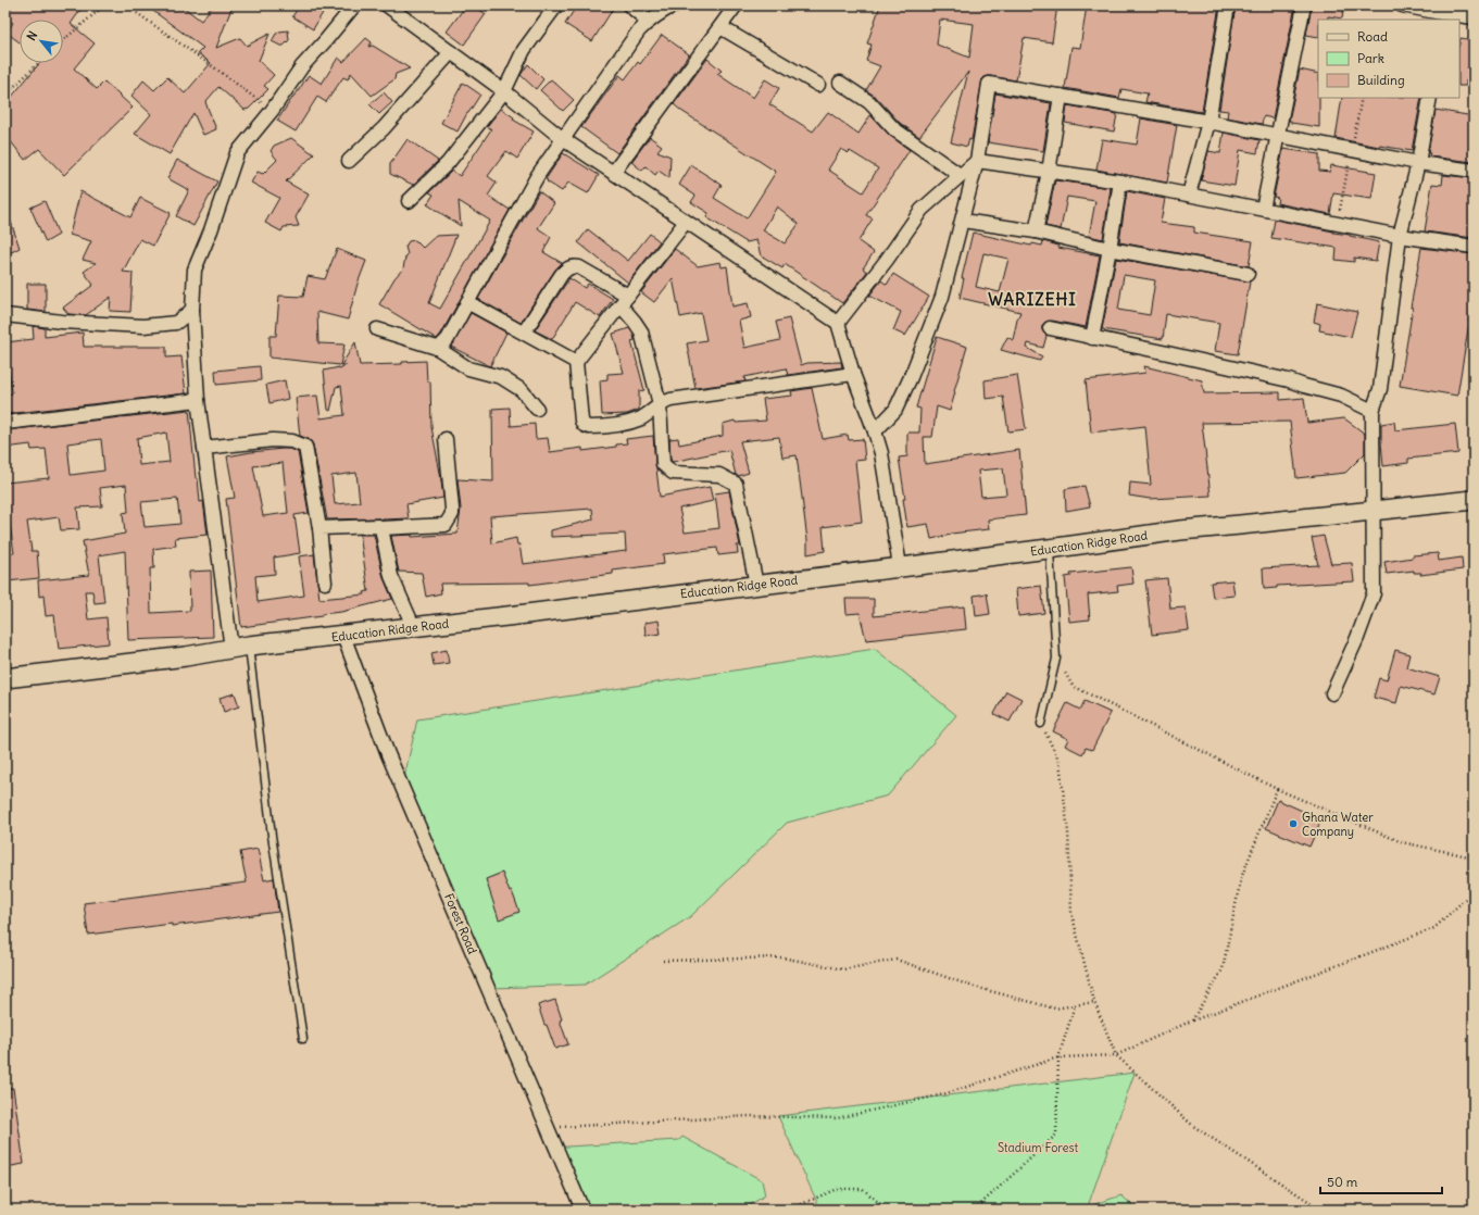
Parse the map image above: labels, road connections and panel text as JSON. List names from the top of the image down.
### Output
{
  "streets": {
    "street": ["Education Ridge Road", "Forest Road"]
  },
  "crossings": [
    ["Education Ridge Road", "Forest Road"]
  ],
  "districts": ["WARIZEHI"],
  "parks": ["Stadium Forest"],
  "places": ["Ghana Water Company"],
  "legend": ["Road", "Park", "Building"],
  "scale_bar": "50 m",
  "north": "top left"
}
